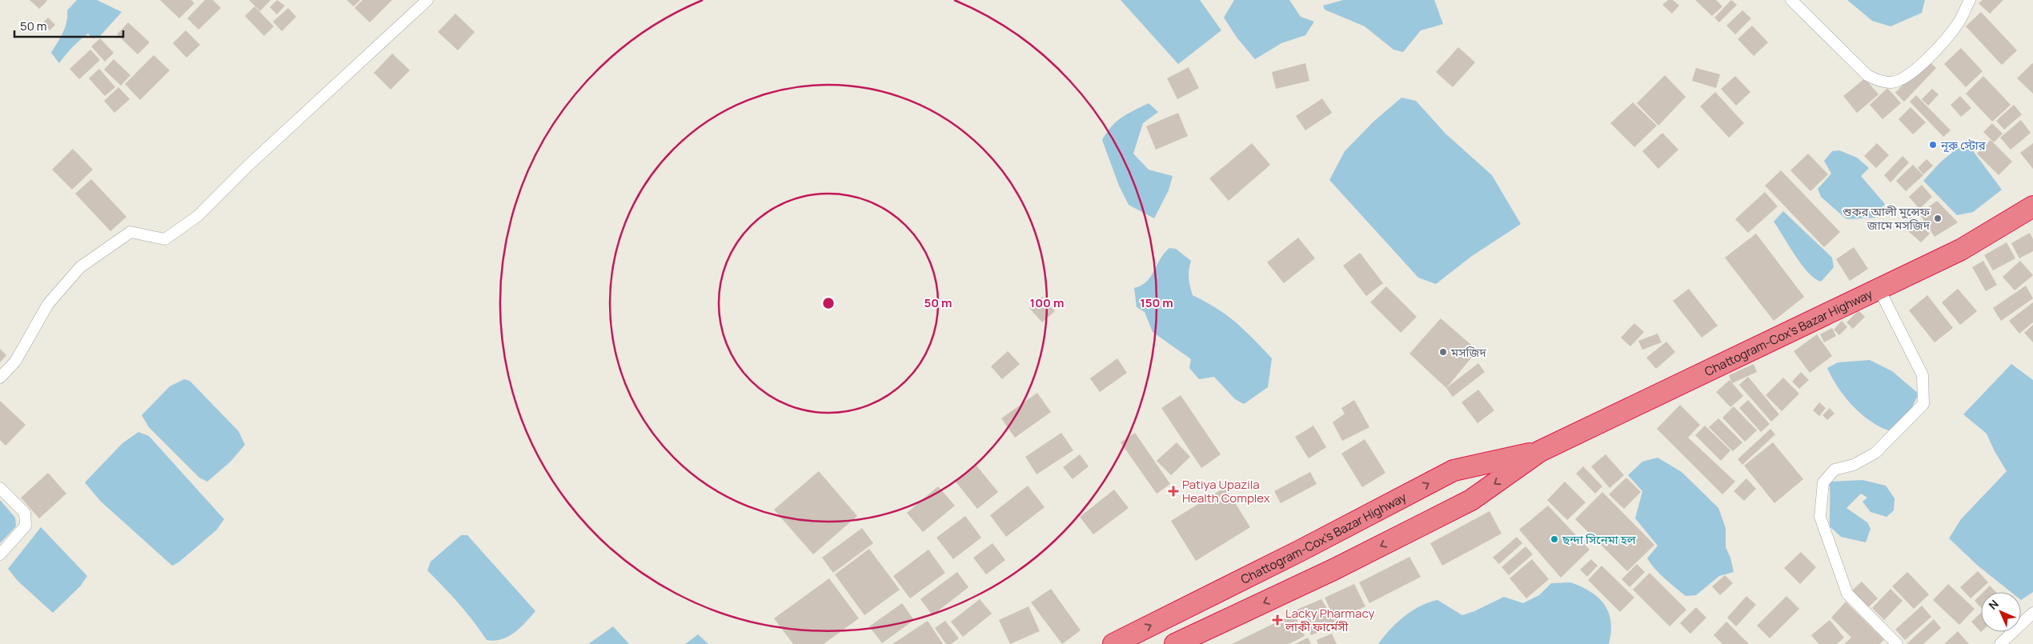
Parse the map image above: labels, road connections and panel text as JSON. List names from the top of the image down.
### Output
{
  "streets": {
    "highway": ["Chattogram-Cox's Bazar Highway"]
  },
  "places": {
    "other": [
      "নূরু স্টোর",
      "শুকর আলী মুন্সেফ জামে মসজিদ",
      "মসজিদ",
      "ছন্দা সিনেমা হল"
    ],
    "health": ["Patiya Upazila Health Complex", "Lacky Pharmacy লাকী ফার্মেসী"]
  },
  "scale_bar": "50 m",
  "north": "top left",
  "rings": ["50 m", "100 m", "150 m"]
}
